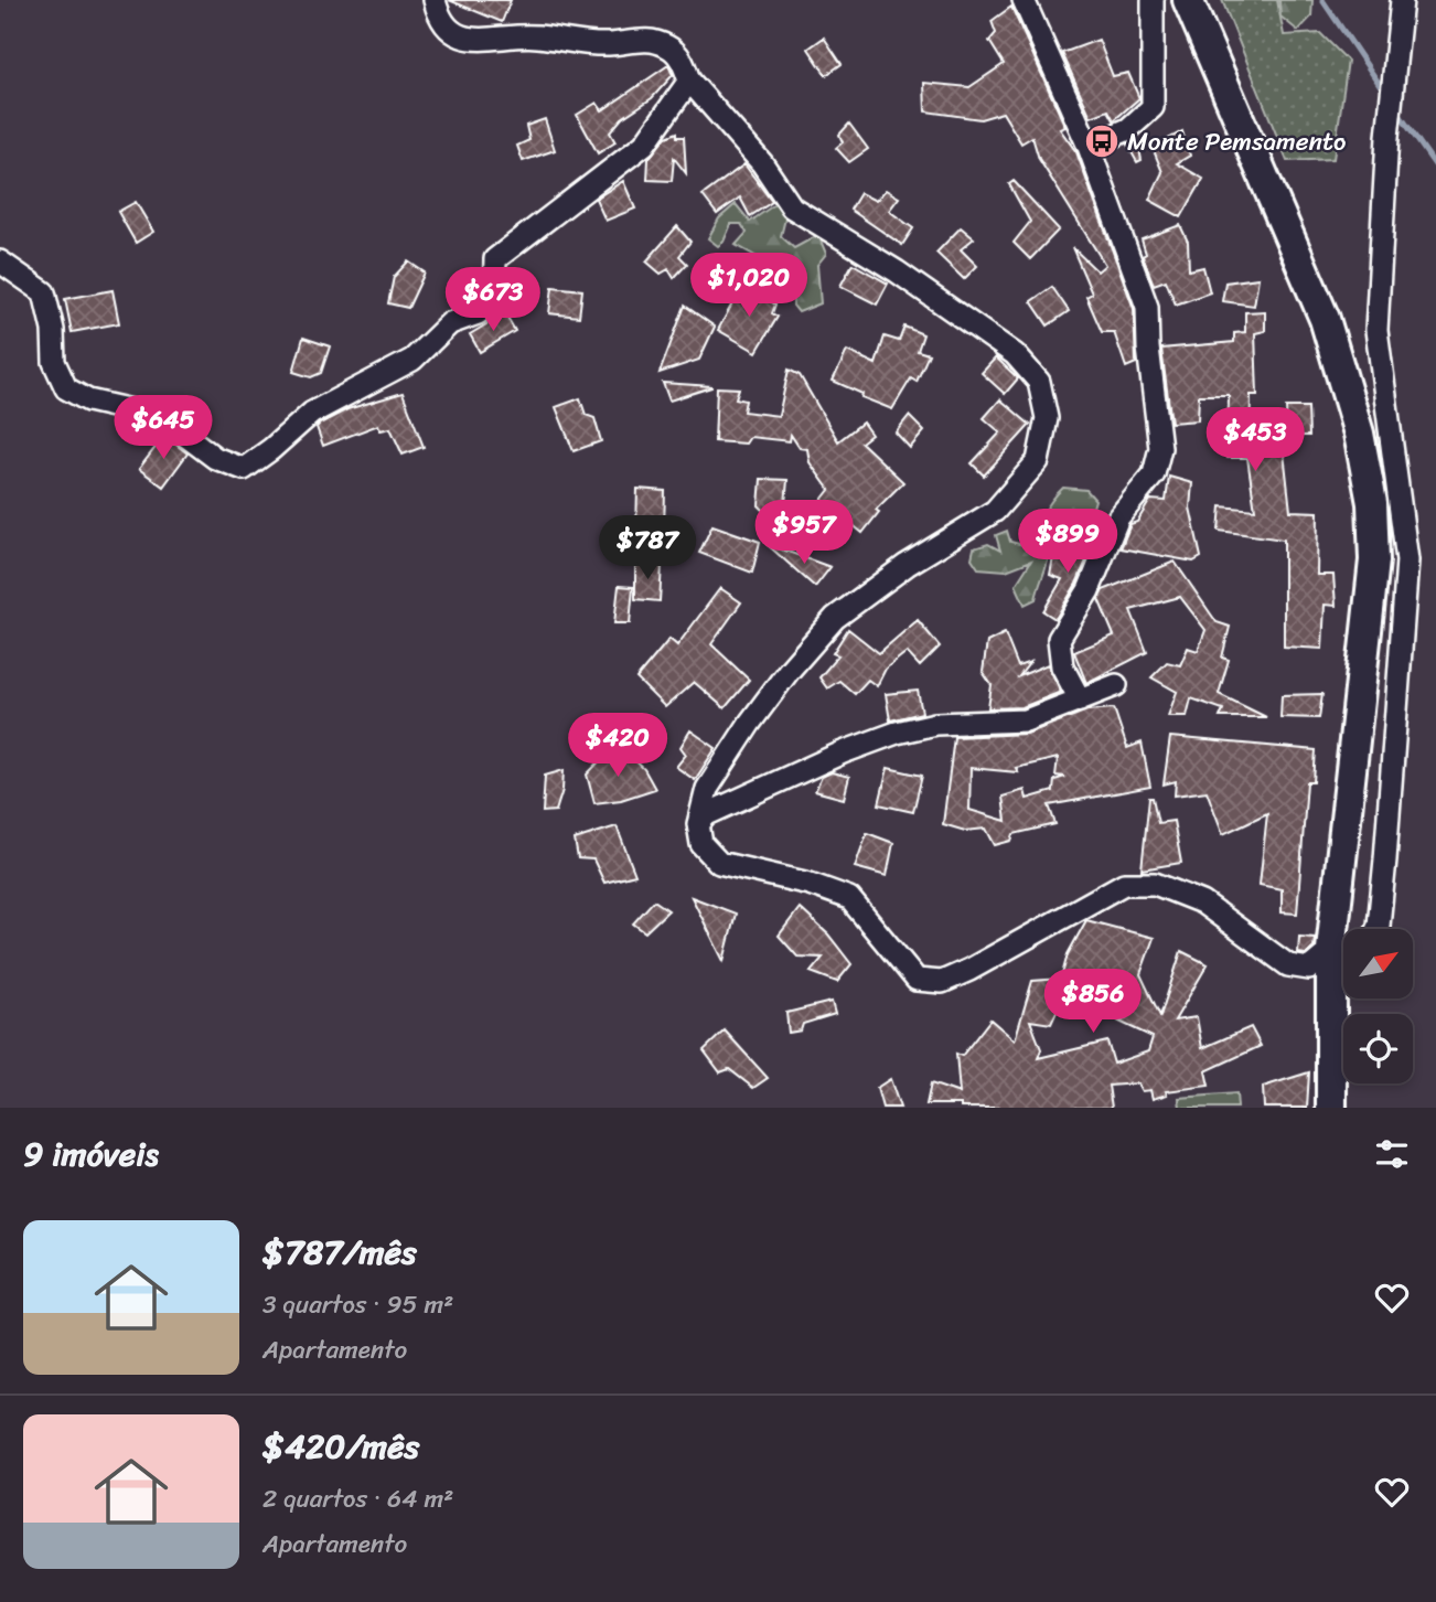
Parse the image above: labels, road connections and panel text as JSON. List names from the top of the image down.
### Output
{
  "places": {
    "bus stop": ["Monte Pemsamento"]
  },
  "north": "top right",
  "page": {
    "price": [
      "$1,020",
      "$673",
      "$645",
      "$453",
      "$957",
      "$899",
      "$787",
      "$420",
      "$856"
    ],
    "heading": "9 imóveis",
    "list": [
      {
        "name": "$787/mês",
        "note": "3 quartos · 95 m² · Apartamento"
      },
      {
        "name": "$420/mês",
        "note": "2 quartos · 64 m² · Apartamento"
      }
    ]
  }
}
